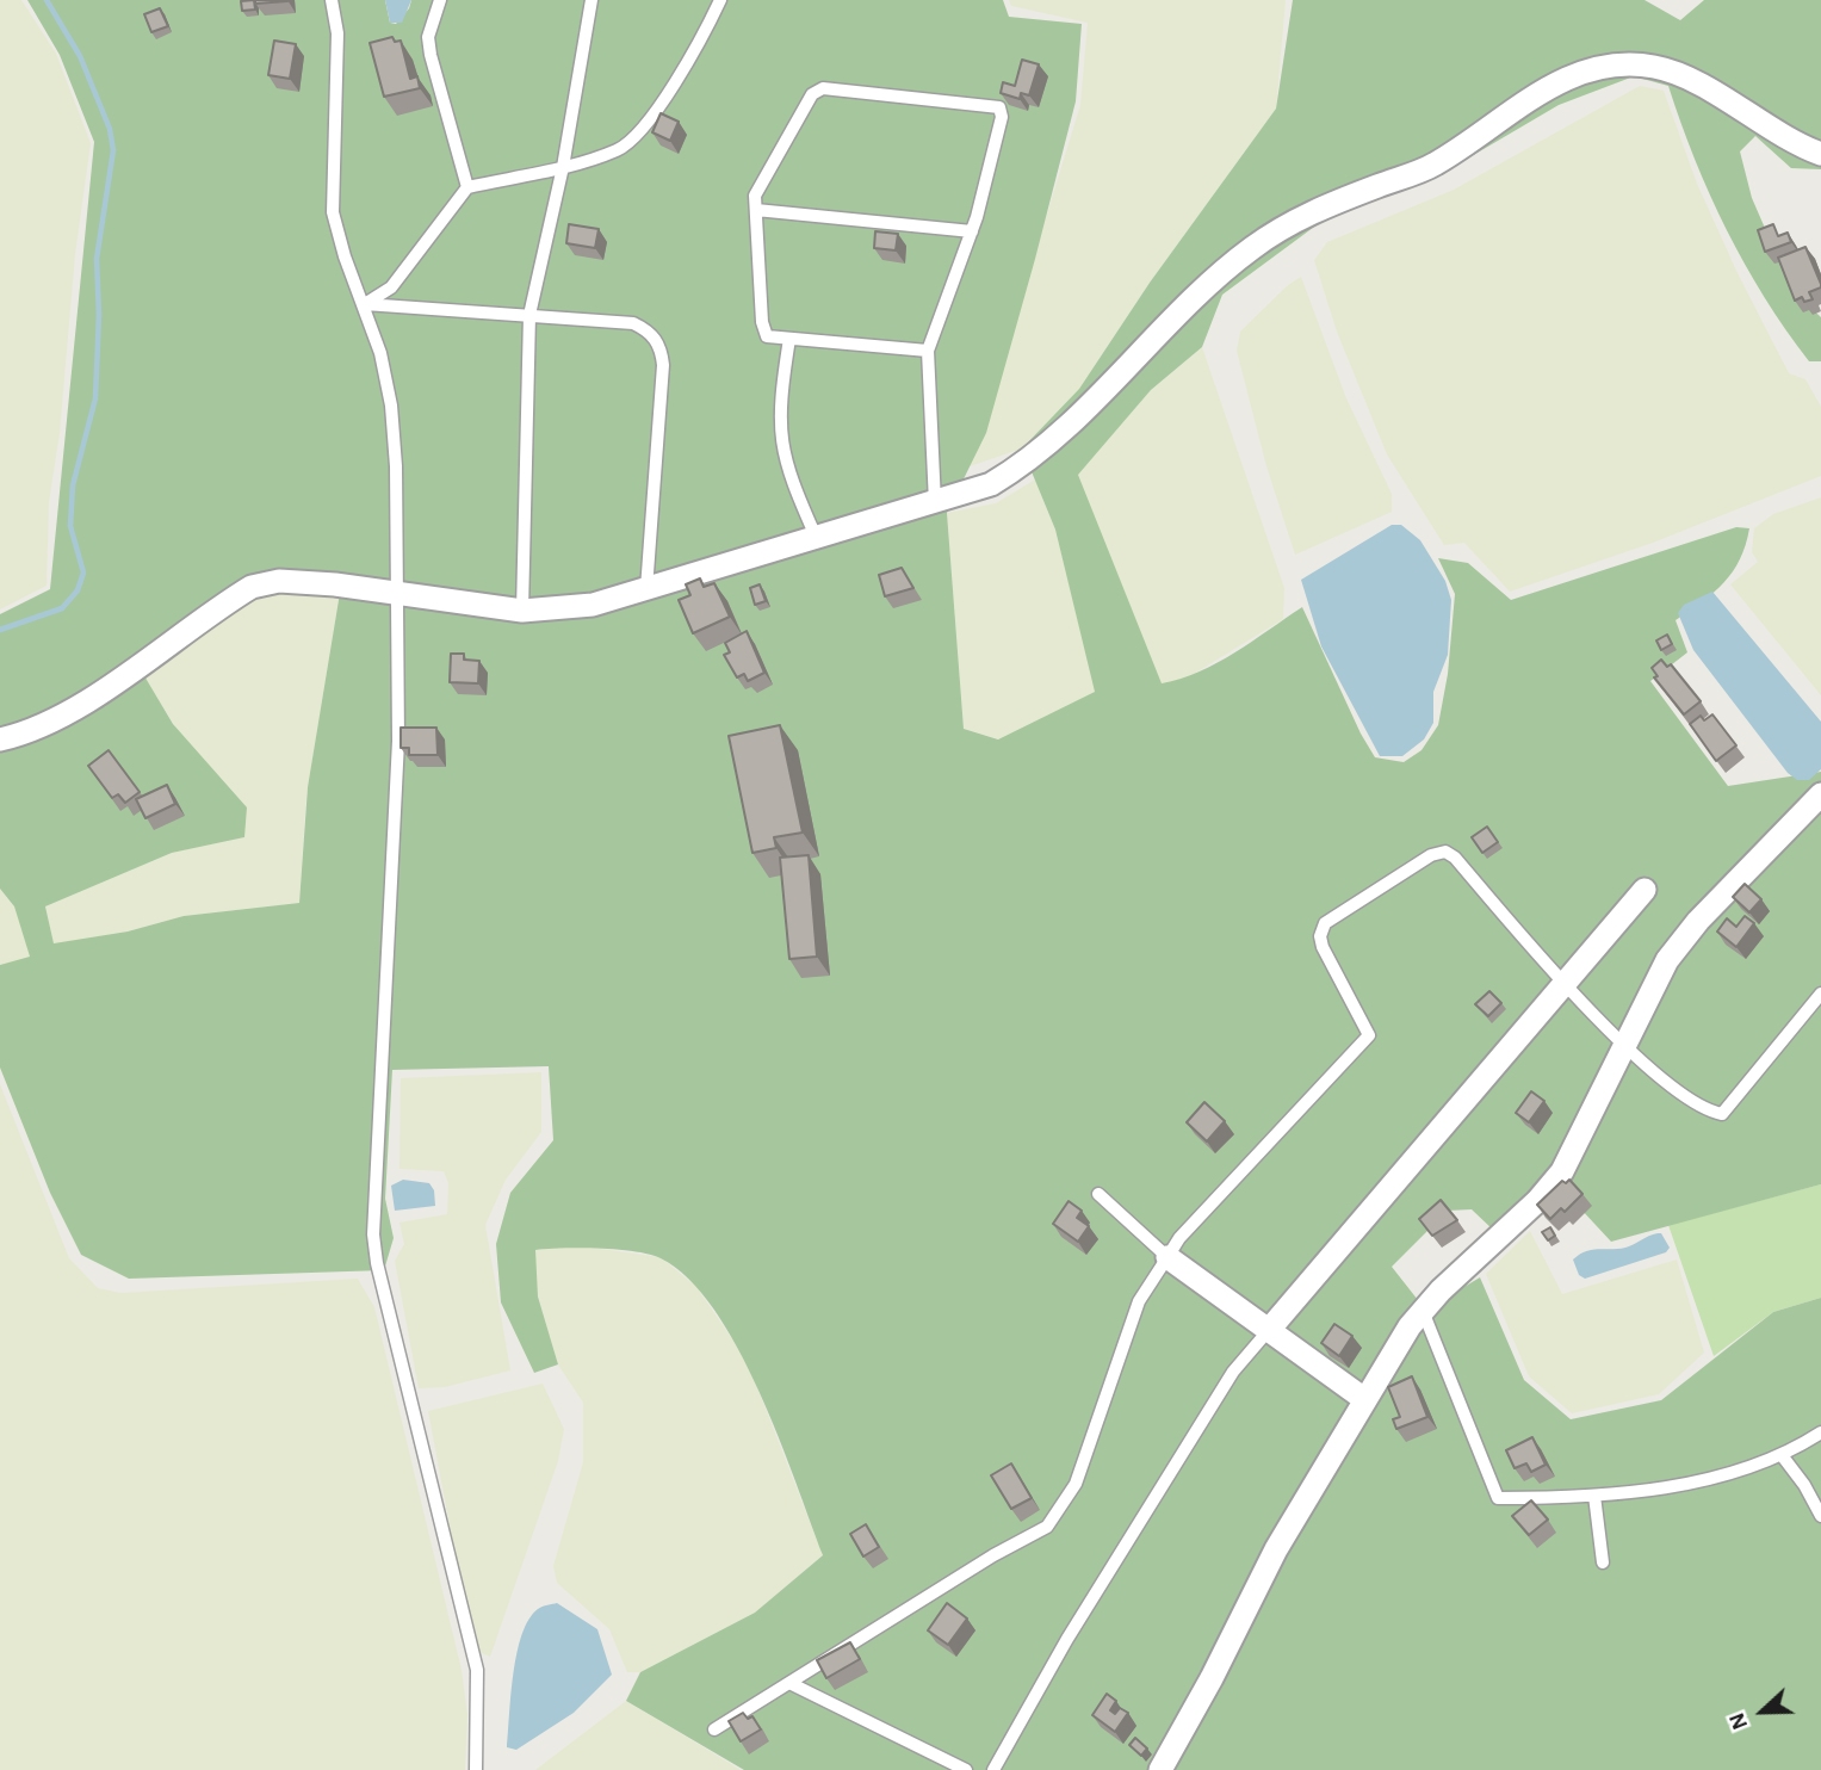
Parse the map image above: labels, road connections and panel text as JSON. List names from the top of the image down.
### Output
{
  "north": "left"
}
